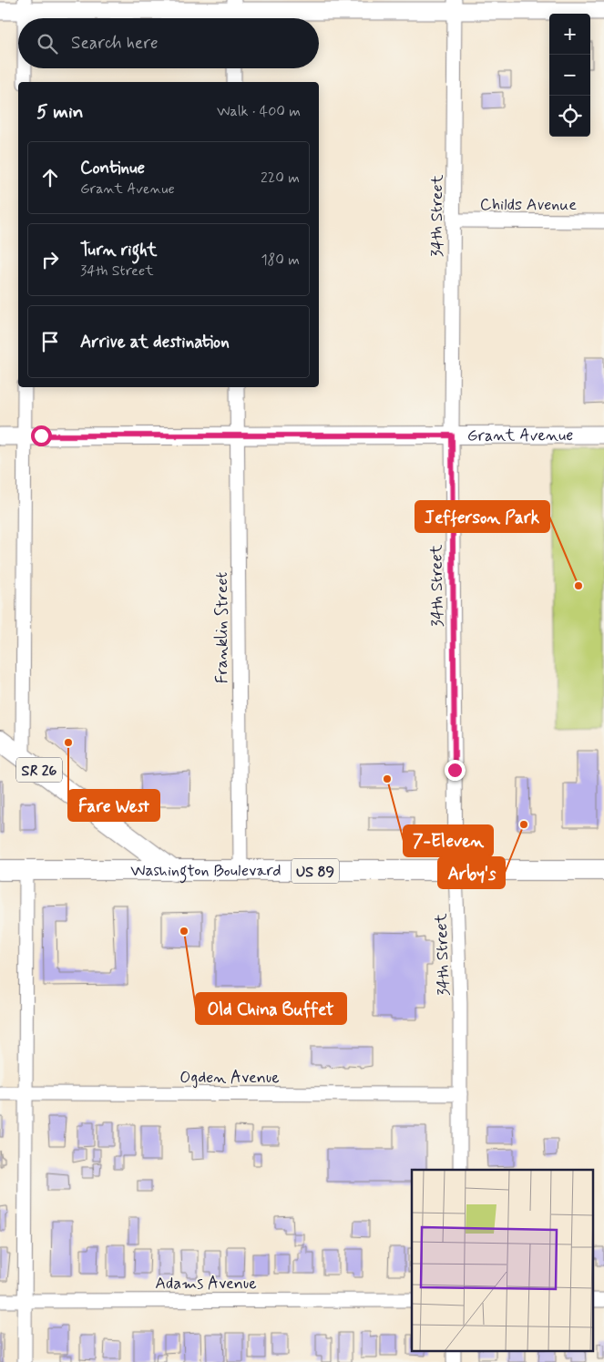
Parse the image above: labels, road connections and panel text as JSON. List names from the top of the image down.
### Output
{
  "streets": {
    "main road": ["SR 26", "Washington Boulevard", "US 89"],
    "street": [
      "Childs Avenue",
      "34th Street",
      "Grant Avenue",
      "Franklin Street",
      "Ogden Avenue",
      "Adams Avenue"
    ]
  },
  "crossings": [
    ["Childs Avenue", "34th Street"],
    ["34th Street", "Grant Avenue"],
    ["34th Street", "Washington Boulevard"],
    ["34th Street", "Ogden Avenue"],
    ["Grant Avenue", "Franklin Street"],
    ["Franklin Street", "Washington Boulevard"],
    ["SR 26", "Washington Boulevard"]
  ],
  "places": [
    "Jefferson Park",
    "Fare West",
    "7-Eleven",
    "Arby's",
    "Old China Buffet"
  ],
  "page": {
    "map_buttons": ["+", "−"],
    "search": "Search here",
    "heading": ["5 min", "Walk · 400 m"],
    "list": [
      ["Continue", "Grant Avenue", "220 m"],
      ["Turn right", "34th Street", "180 m"],
      "Arrive at destination"
    ]
  }
}
